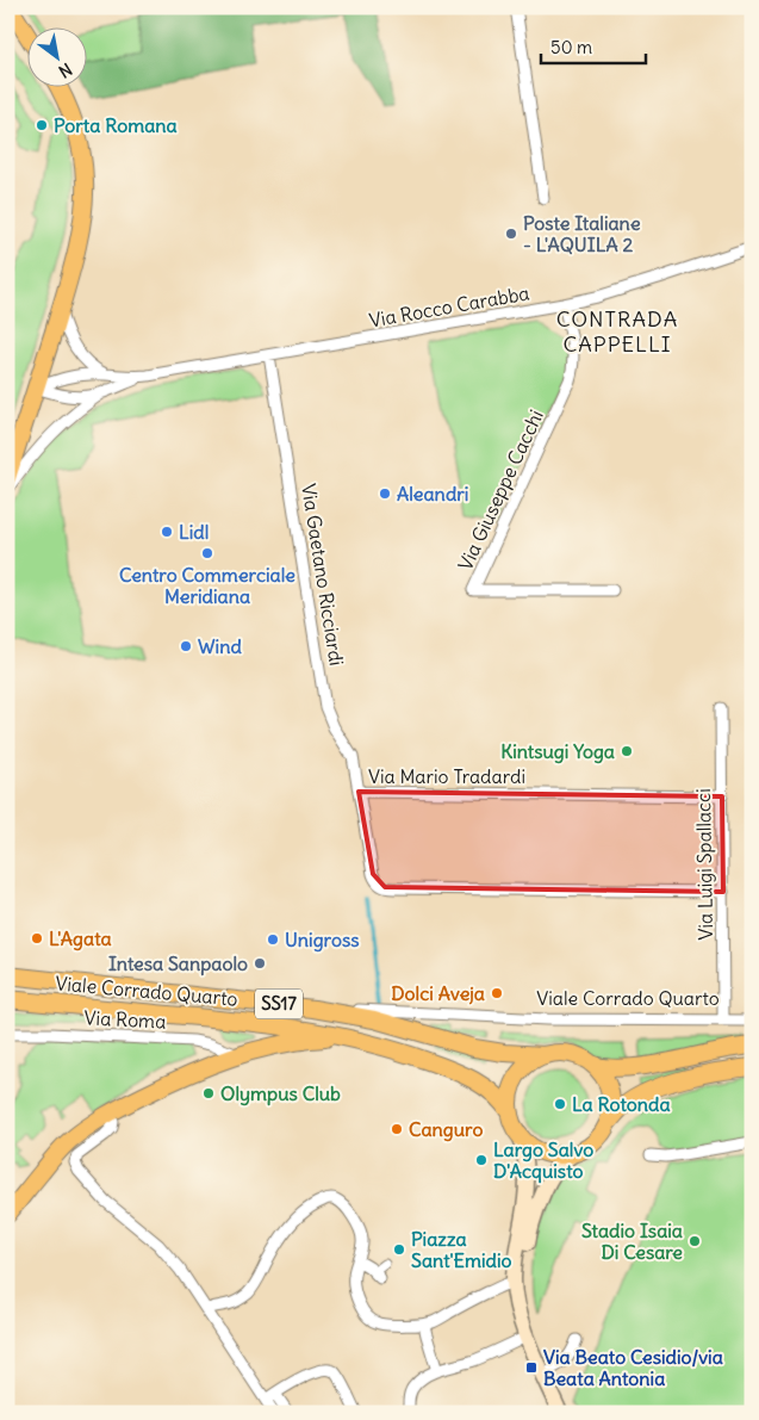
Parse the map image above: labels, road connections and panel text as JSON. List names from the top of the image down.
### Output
{
  "streets": {
    "main road": ["Viale Corrado Quarto", "SS17"],
    "street": [
      "Via Rocco Carabba",
      "Via Giuseppe Cacchi",
      "Via Gaetano Ricciardi",
      "Via Mario Tradardi",
      "Via Luigi Spallacci",
      "Via Roma"
    ]
  },
  "crossings": [
    ["Via Rocco Carabba", "Via Giuseppe Cacchi"],
    ["Via Rocco Carabba", "Via Gaetano Ricciardi"],
    ["Via Gaetano Ricciardi", "Via Mario Tradardi"],
    ["Via Mario Tradardi", "Via Luigi Spallacci"],
    ["Via Luigi Spallacci", "Viale Corrado Quarto"],
    ["Viale Corrado Quarto", "SS17"]
  ],
  "districts": ["CONTRADA CAPPELLI"],
  "places": {
    "other": [
      "Porta Romana",
      "Poste Italiane - L'AQUILA 2",
      "Aleandri",
      "Lidl",
      "Centro Commerciale Meridiana",
      "Wind",
      "Kintsugi Yoga",
      "L'Agata",
      "Unigross",
      "Intesa Sanpaolo",
      "Dolci Aveja",
      "Olympus Club",
      "La Rotonda",
      "Canguro",
      "Largo Salvo D'Acquisto",
      "Stadio Isaia Di Cesare",
      "Piazza Sant'Emidio"
    ],
    "transit": ["Via Beato Cesidio/via Beata Antonia"]
  },
  "scale_bar": "50 m",
  "north": "bottom right"
}
